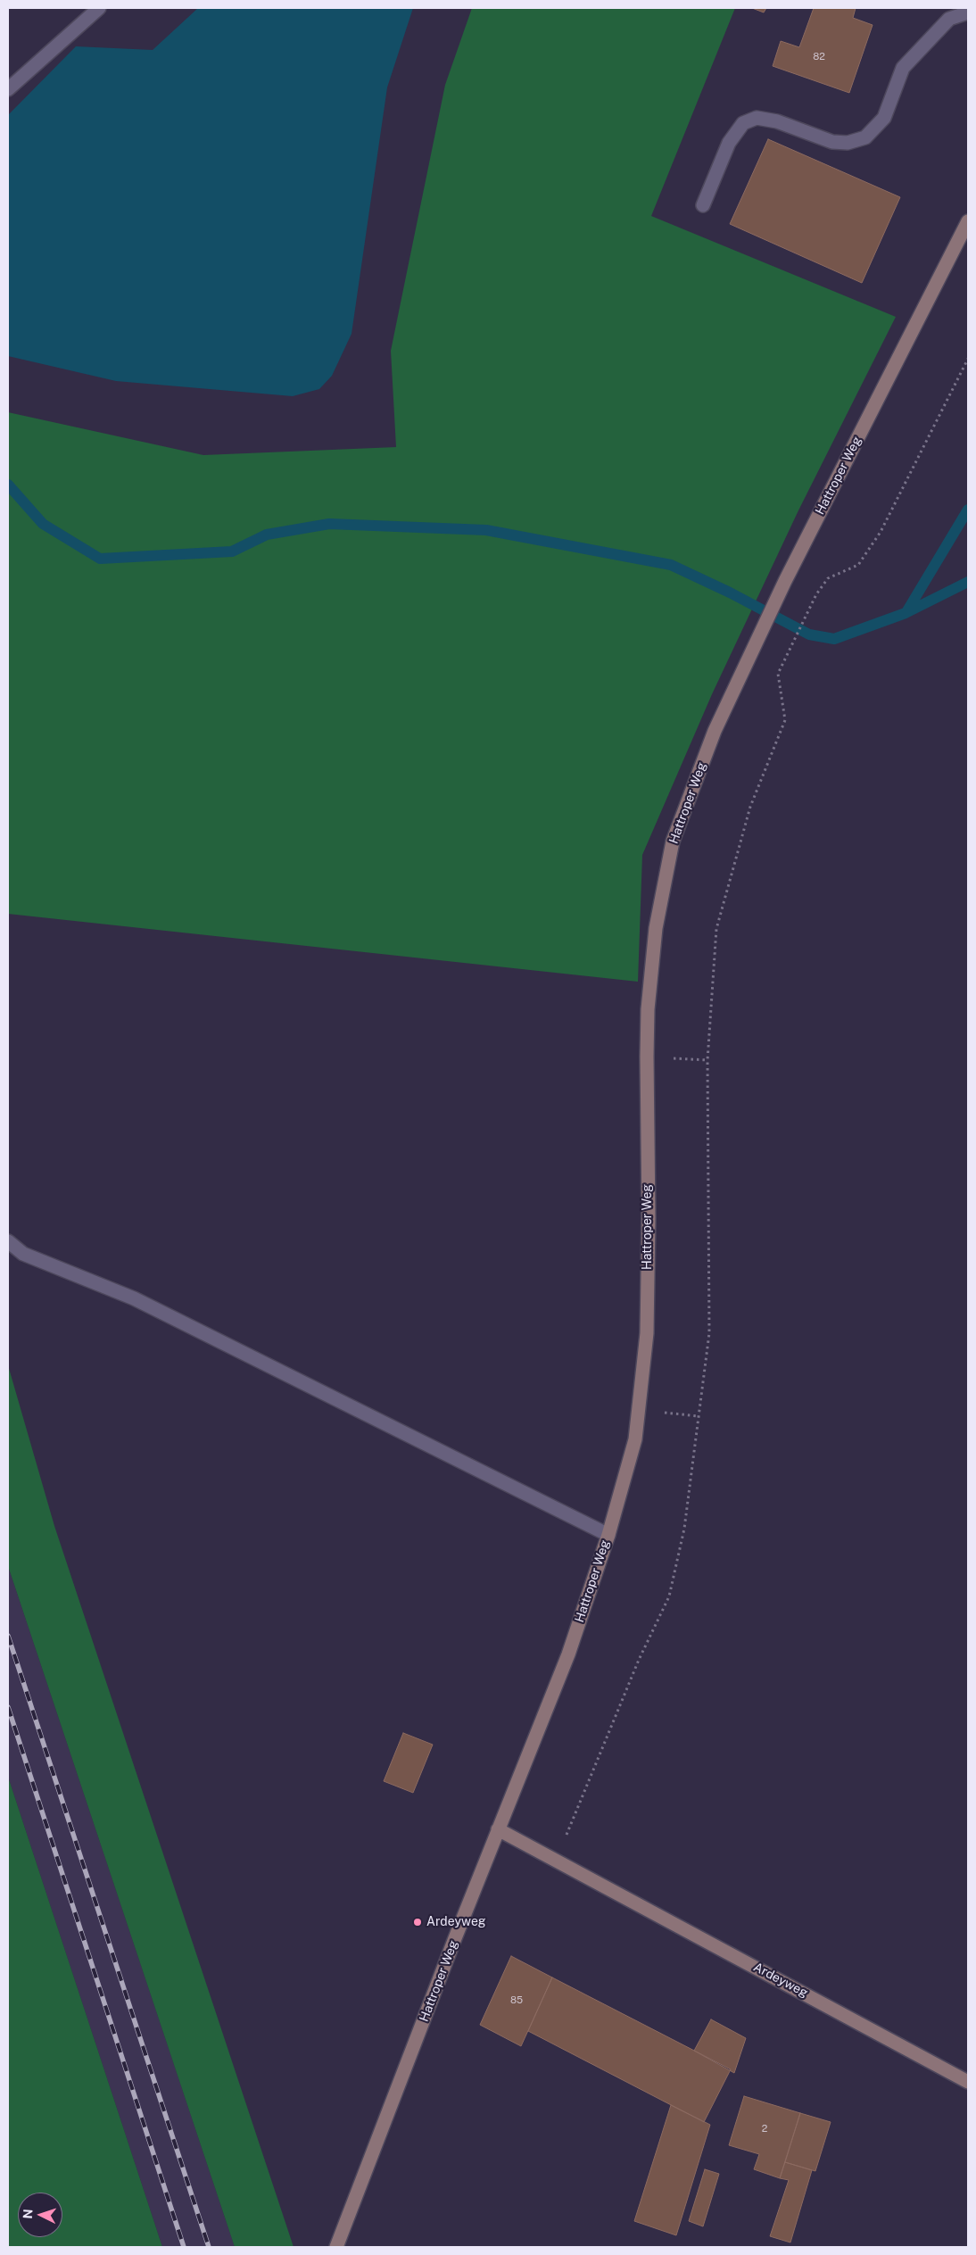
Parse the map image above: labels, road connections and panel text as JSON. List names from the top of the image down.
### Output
{
  "streets": {
    "main road": ["Hattroper Weg", "Ardeyweg"]
  },
  "crossings": [
    ["Hattroper Weg", "Ardeyweg"]
  ],
  "places": ["Ardeyweg"],
  "house_numbers": ["82", "85", "2"],
  "north": "left"
}
